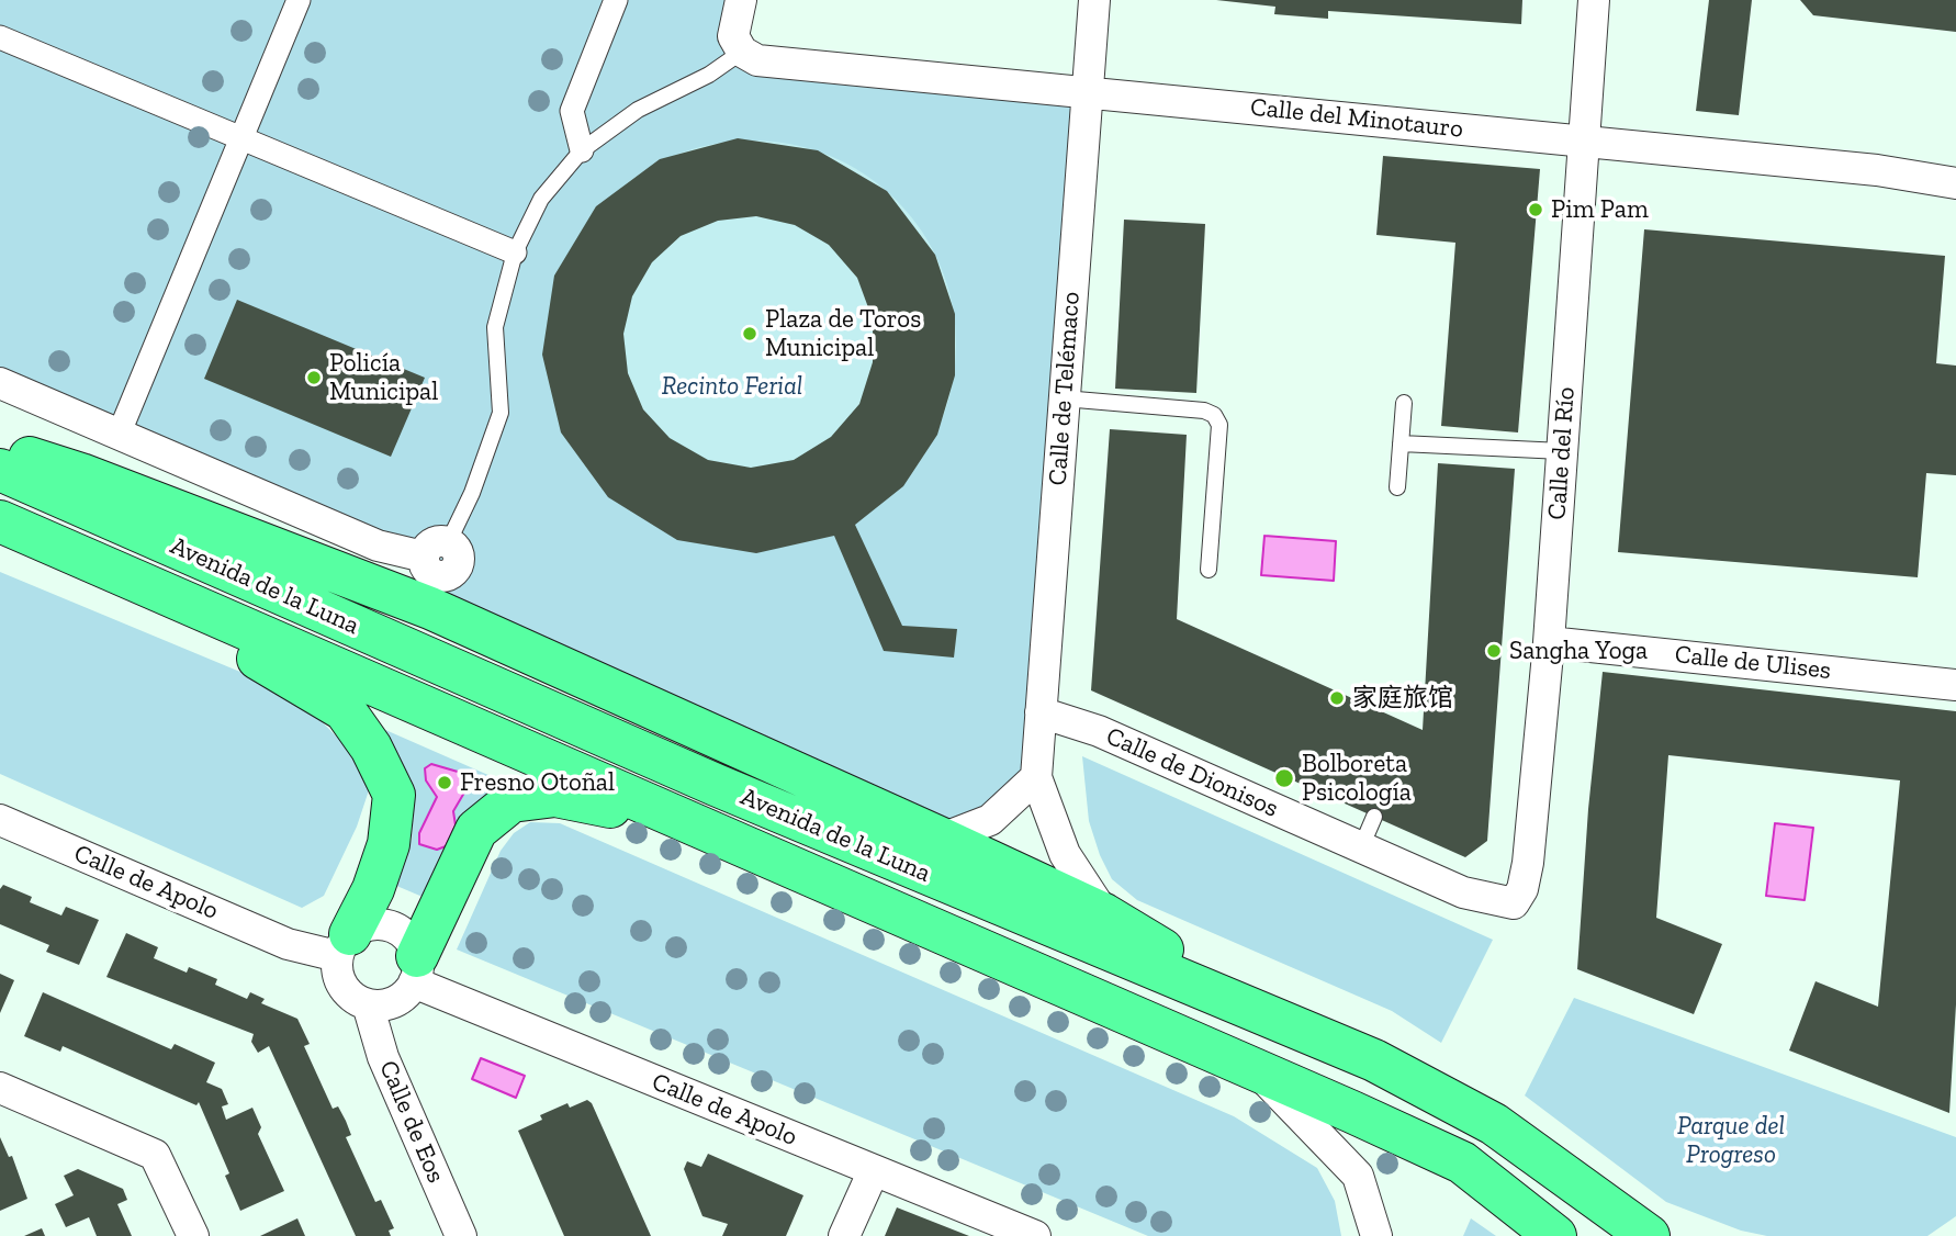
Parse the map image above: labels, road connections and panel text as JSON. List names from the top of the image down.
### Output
{
  "streets": {
    "main road": ["Avenida de la Luna"],
    "street": [
      "Calle del Minotauro",
      "Calle de Telémaco",
      "Calle del Río",
      "Calle de Ulises",
      "Calle de Dionisos",
      "Calle de Apolo",
      "Calle de Eos"
    ]
  },
  "crossings": [
    ["Calle del Minotauro", "Calle de Telémaco"],
    ["Calle del Minotauro", "Calle del Río"],
    ["Calle de Telémaco", "Calle de Dionisos"],
    ["Calle del Río", "Calle de Ulises"],
    ["Calle del Río", "Calle de Dionisos"],
    ["Calle de Apolo", "Calle de Eos"]
  ],
  "parks": ["Recinto Ferial", "Parque del Progreso"],
  "places": [
    "Pim Pam",
    "Plaza de Toros Municipal",
    "Policía Municipal",
    "Sangha Yoga",
    "家庭旅馆",
    "Bolboreta Psicología",
    "Fresno Otoñal"
  ]
}
